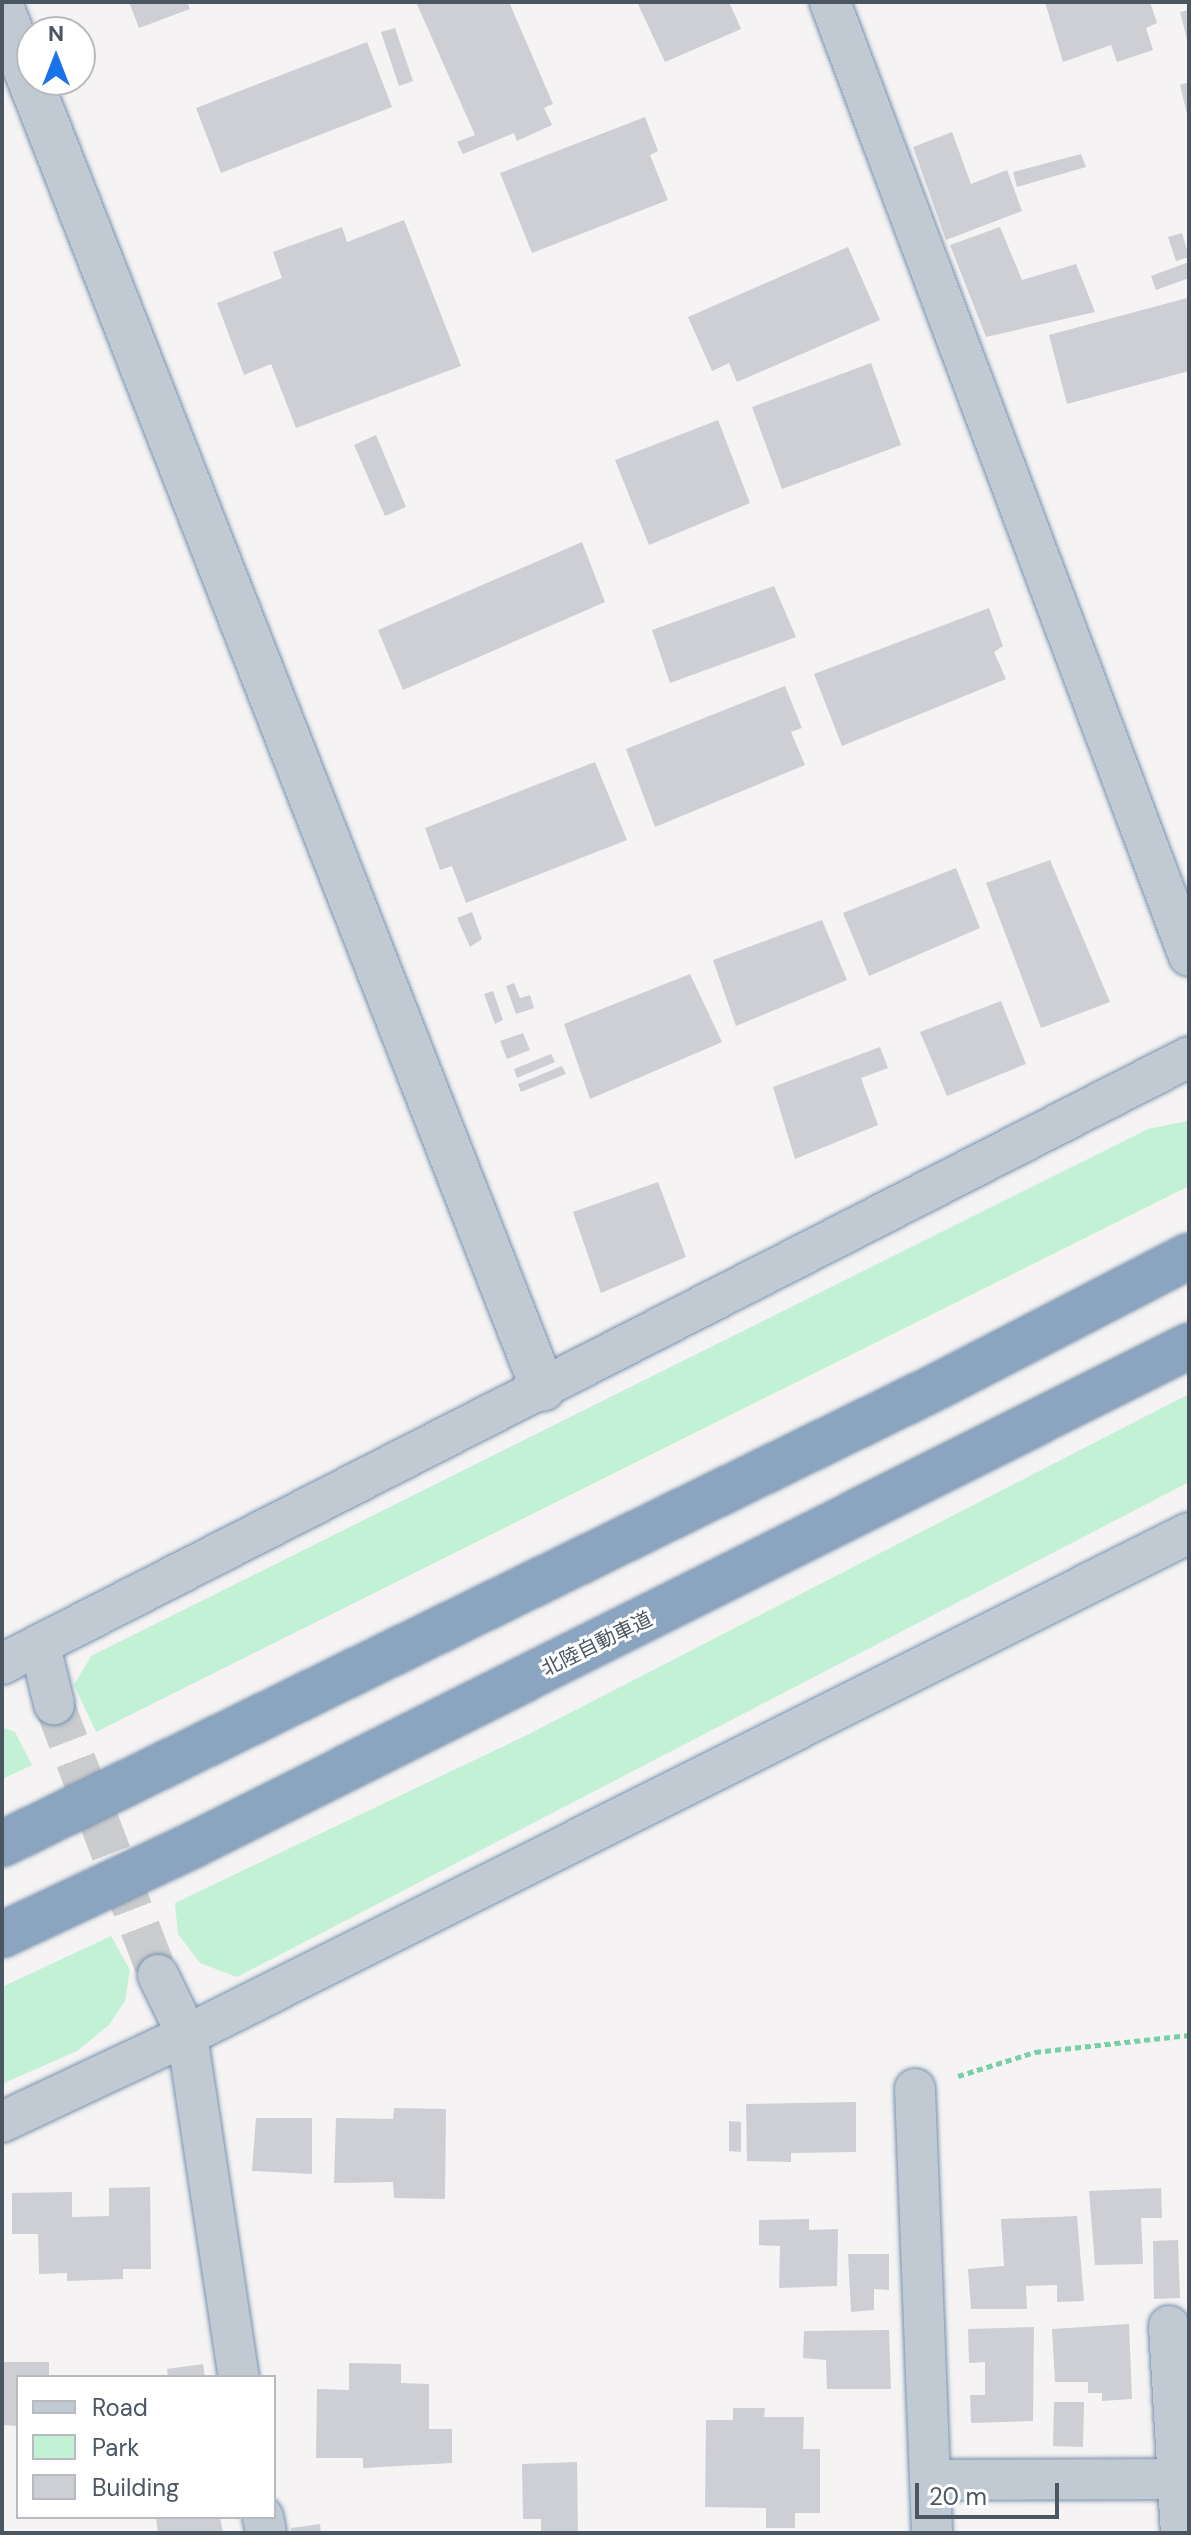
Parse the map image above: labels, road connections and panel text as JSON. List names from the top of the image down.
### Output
{
  "streets": {
    "highway": ["北陸自動車道"]
  },
  "legend": ["Road", "Park", "Building"],
  "scale_bar": "20 m",
  "north": "top"
}
